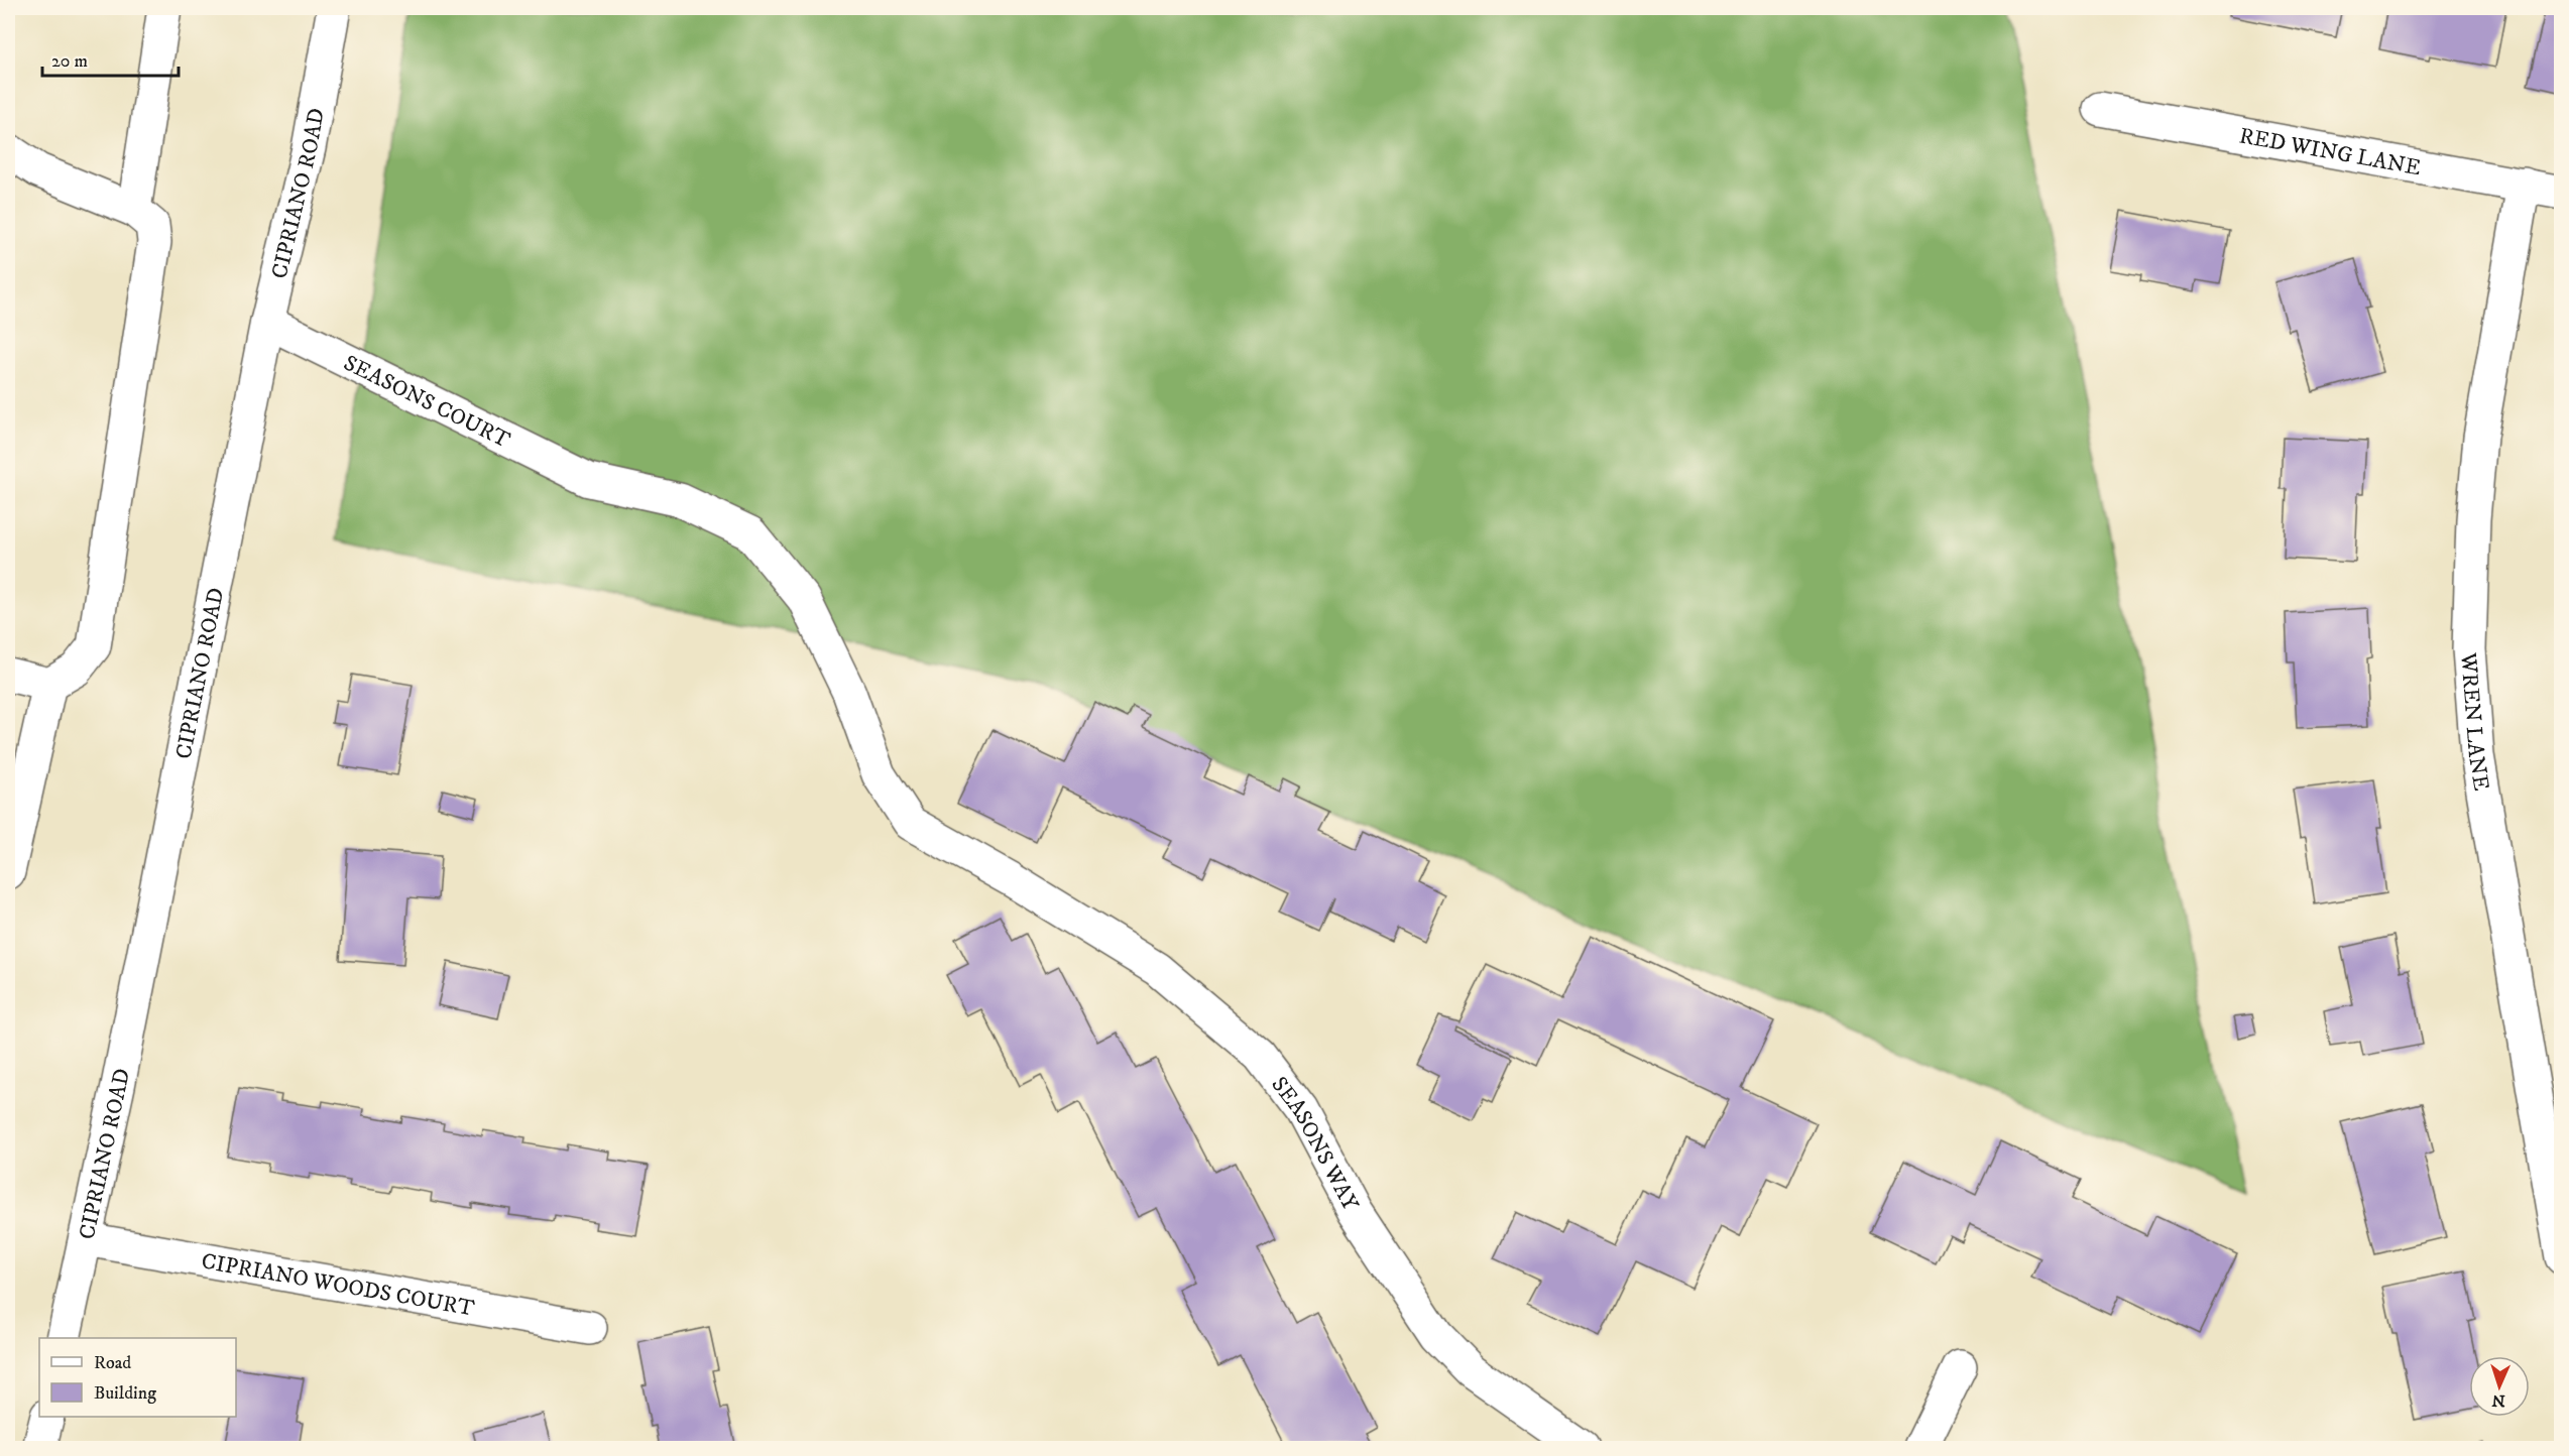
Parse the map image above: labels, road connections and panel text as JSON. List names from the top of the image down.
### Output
{
  "streets": {
    "street": [
      "RED WING LANE",
      "CIPRIANO ROAD",
      "SEASONS COURT",
      "WREN LANE",
      "SEASONS WAY",
      "CIPRIANO WOODS COURT"
    ]
  },
  "crossings": [
    ["RED WING LANE", "WREN LANE"],
    ["CIPRIANO ROAD", "SEASONS COURT"],
    ["CIPRIANO ROAD", "CIPRIANO WOODS COURT"],
    ["SEASONS COURT", "SEASONS WAY"]
  ],
  "legend": ["Road", "Building"],
  "scale_bar": "20 m",
  "north": "bottom"
}
